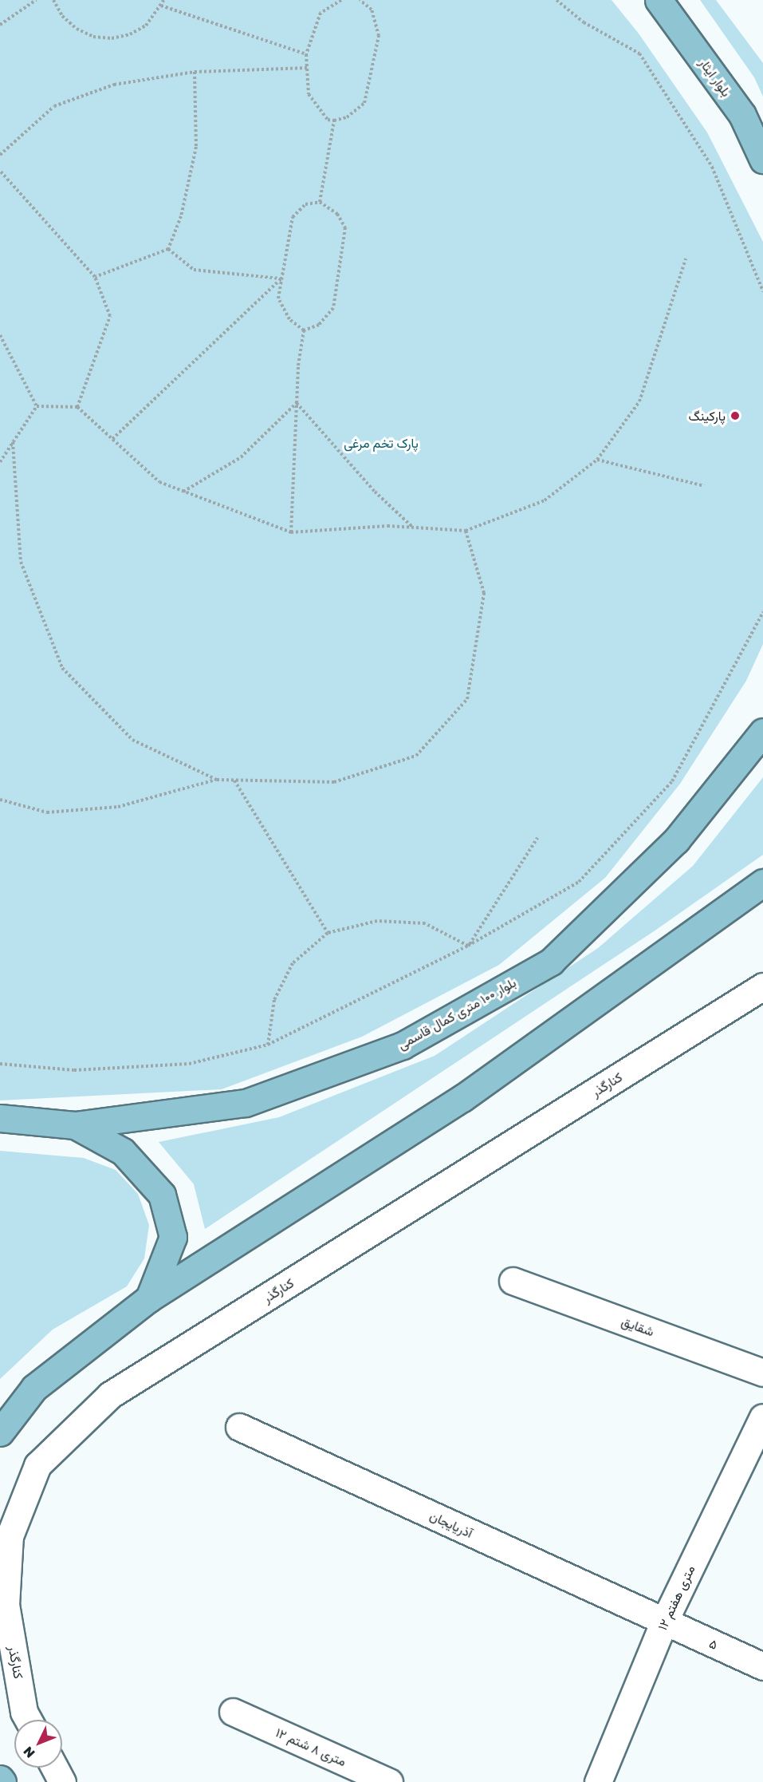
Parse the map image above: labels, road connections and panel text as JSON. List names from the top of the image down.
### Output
{
  "streets": {
    "main road": ["بلوار ایثار", "بلوار ۱۰۰ متری کمال قاسمی"],
    "street": [
      "کنارگذر",
      "شقایق",
      "آذریایجان",
      "۱۲ متری هفتم",
      "۵",
      "۱۲ متری ۸ شتم"
    ]
  },
  "crossings": [
    ["آذریایجان", "۱۲ متری هفتم"],
    ["آذریایجان", "۵"],
    ["۱۲ متری هفتم", "۵"]
  ],
  "parks": ["پارک تخم مرغی"],
  "places": ["پارکینگ"],
  "north": "bottom left"
}
